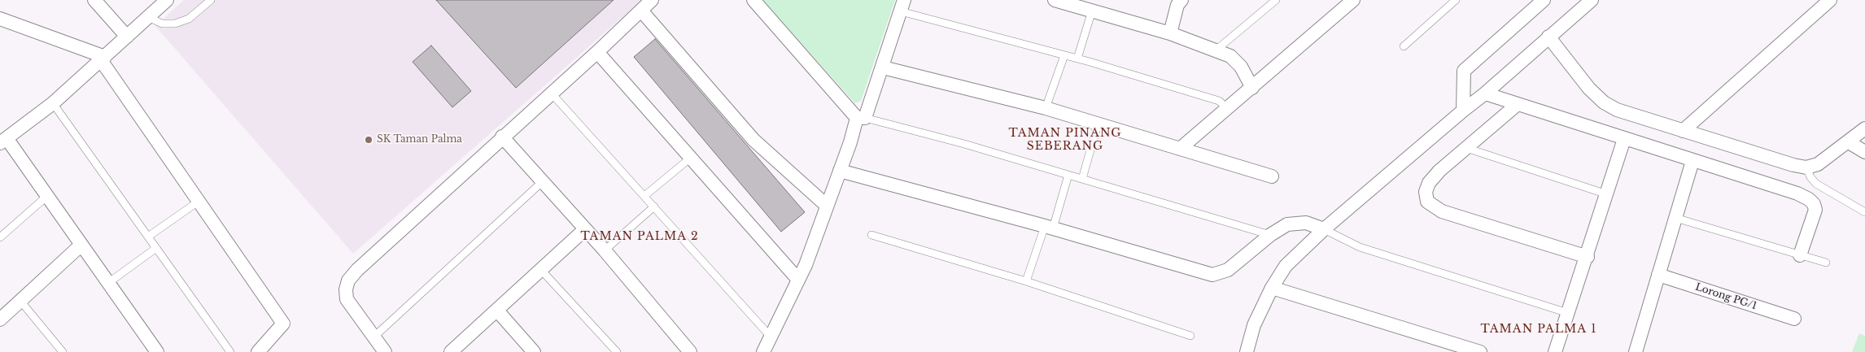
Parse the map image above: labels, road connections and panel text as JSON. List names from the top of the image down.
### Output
{
  "streets": {
    "street": ["Lorong PG/1"]
  },
  "districts": ["TAMAN PINANG SEBERANG", "TAMAN PALMA 2", "TAMAN PALMA 1"],
  "places": ["SK Taman Palma"]
}
